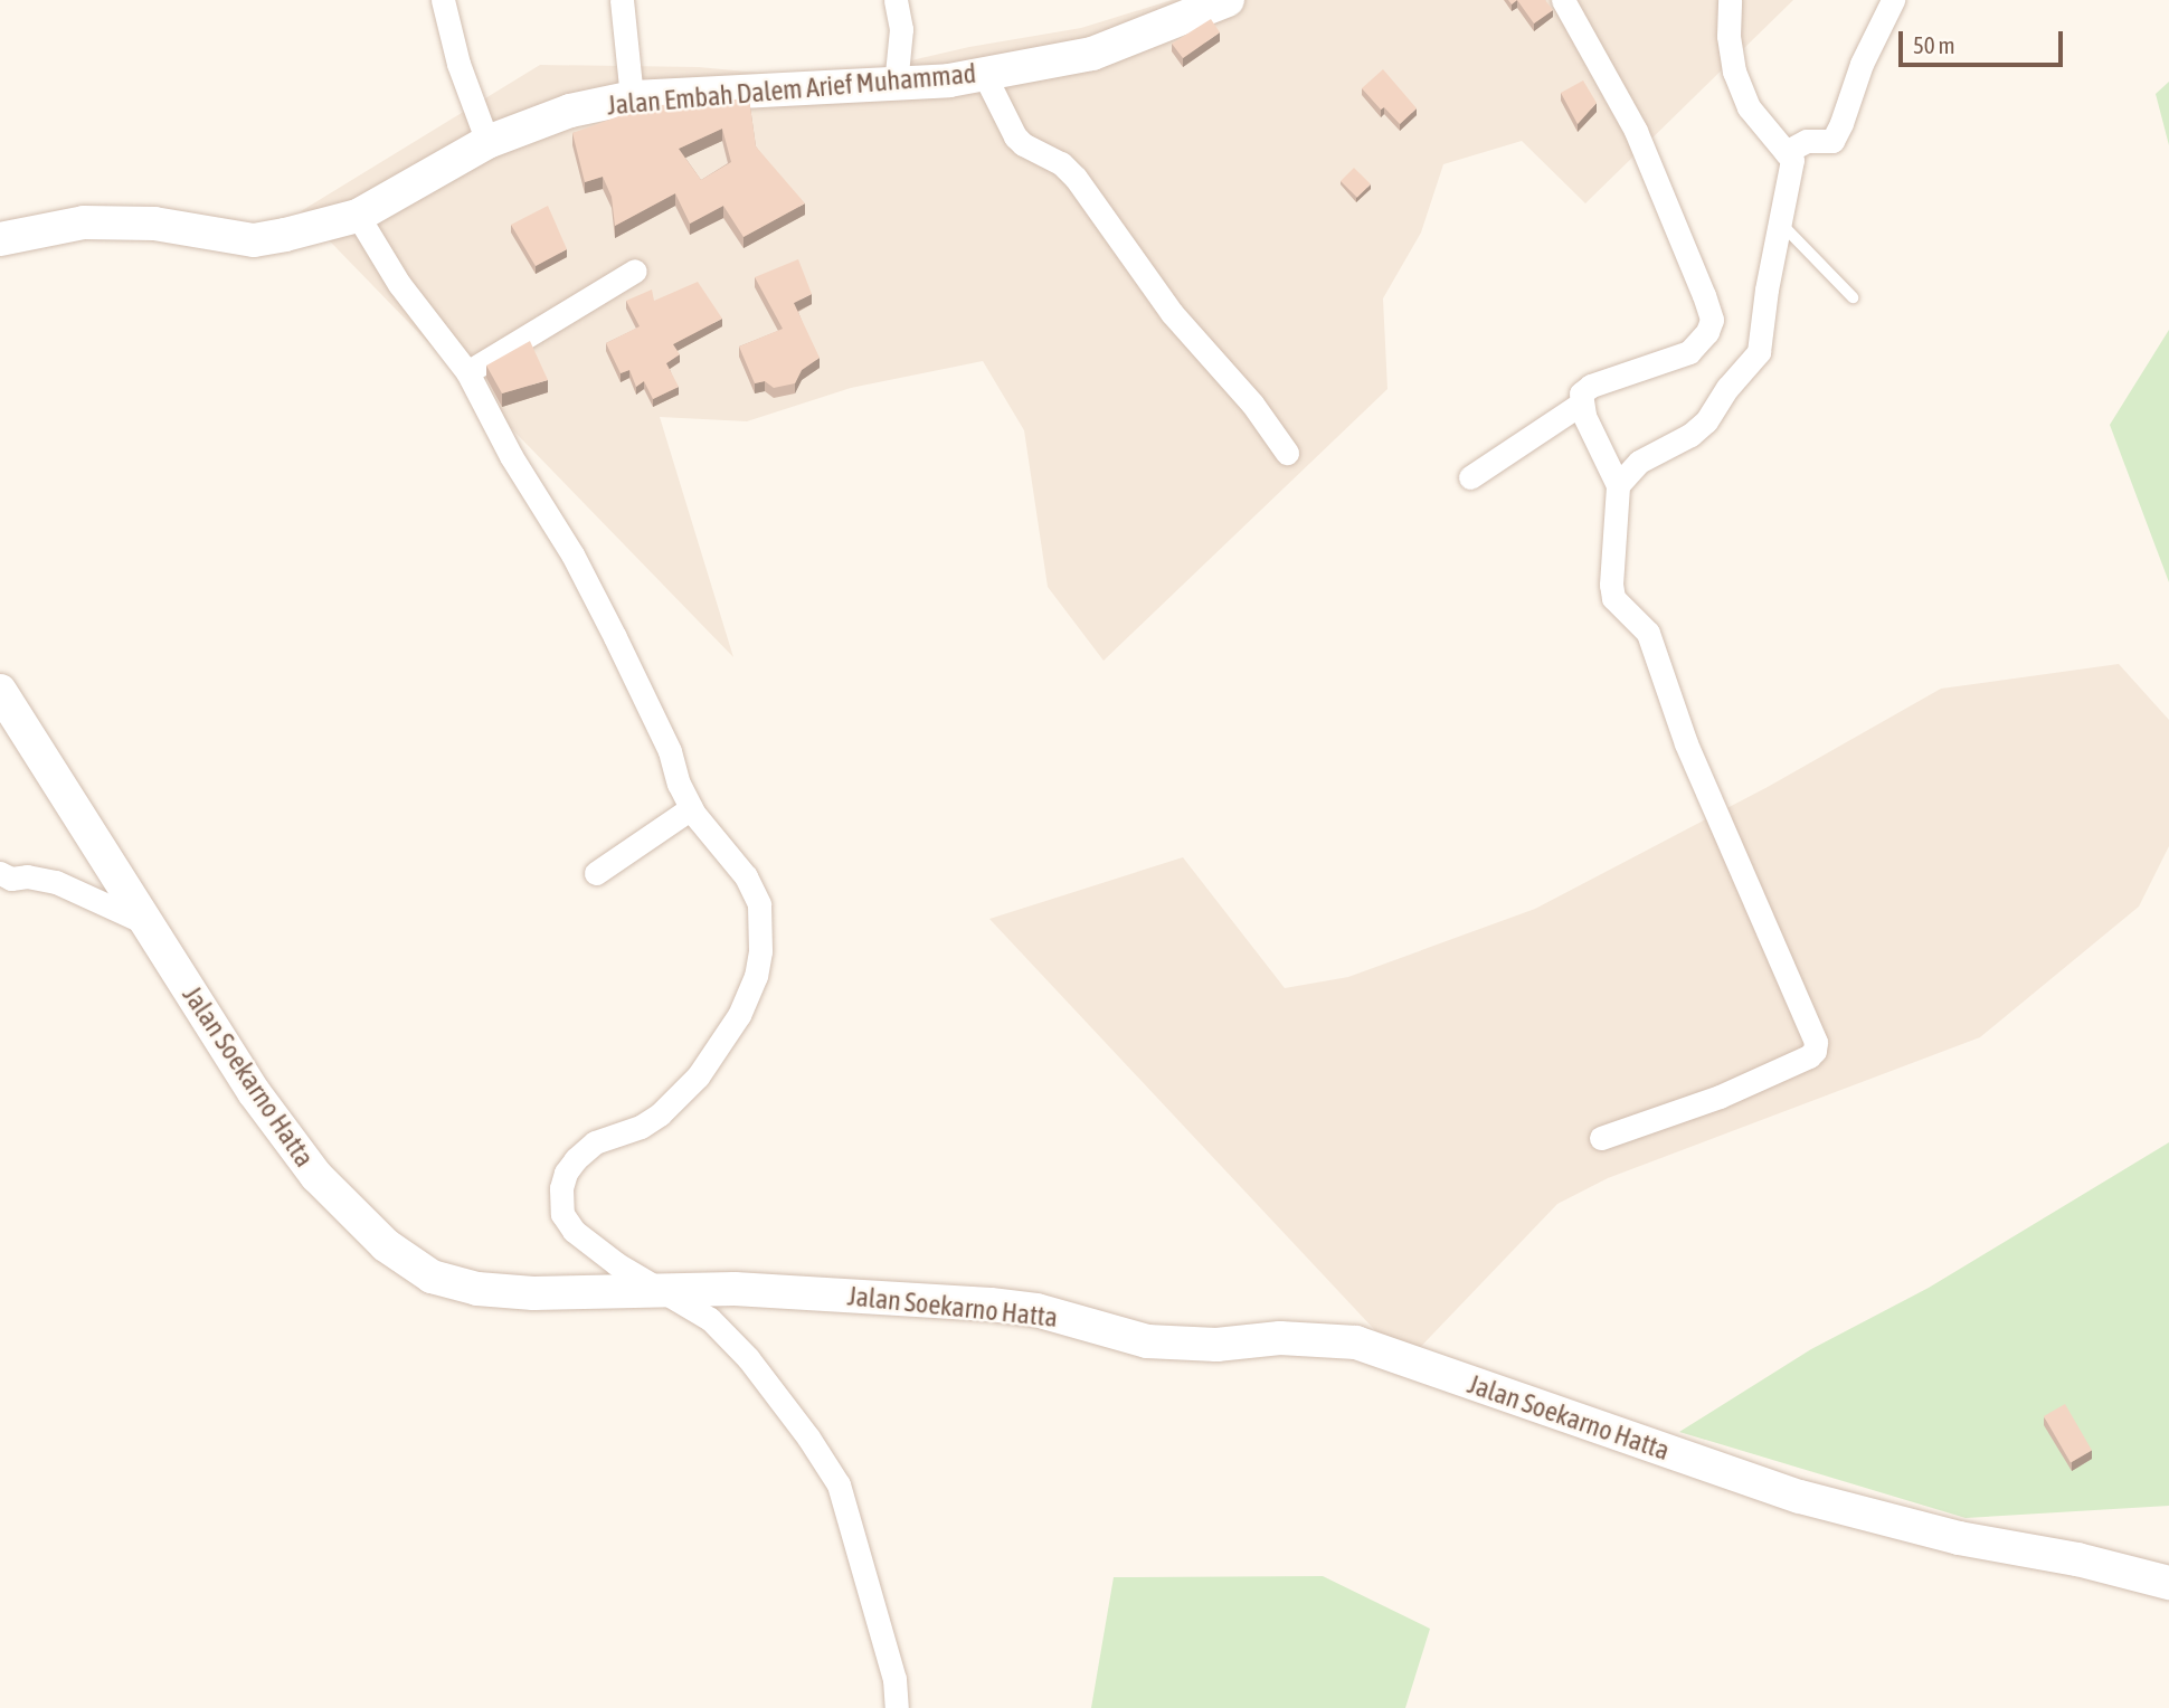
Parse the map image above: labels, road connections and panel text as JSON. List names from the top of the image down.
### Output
{
  "streets": {
    "street": ["Jalan Embah Dalem Arief Muhammad", "Jalan Soekarno Hatta"]
  },
  "scale_bar": "50 m"
}
